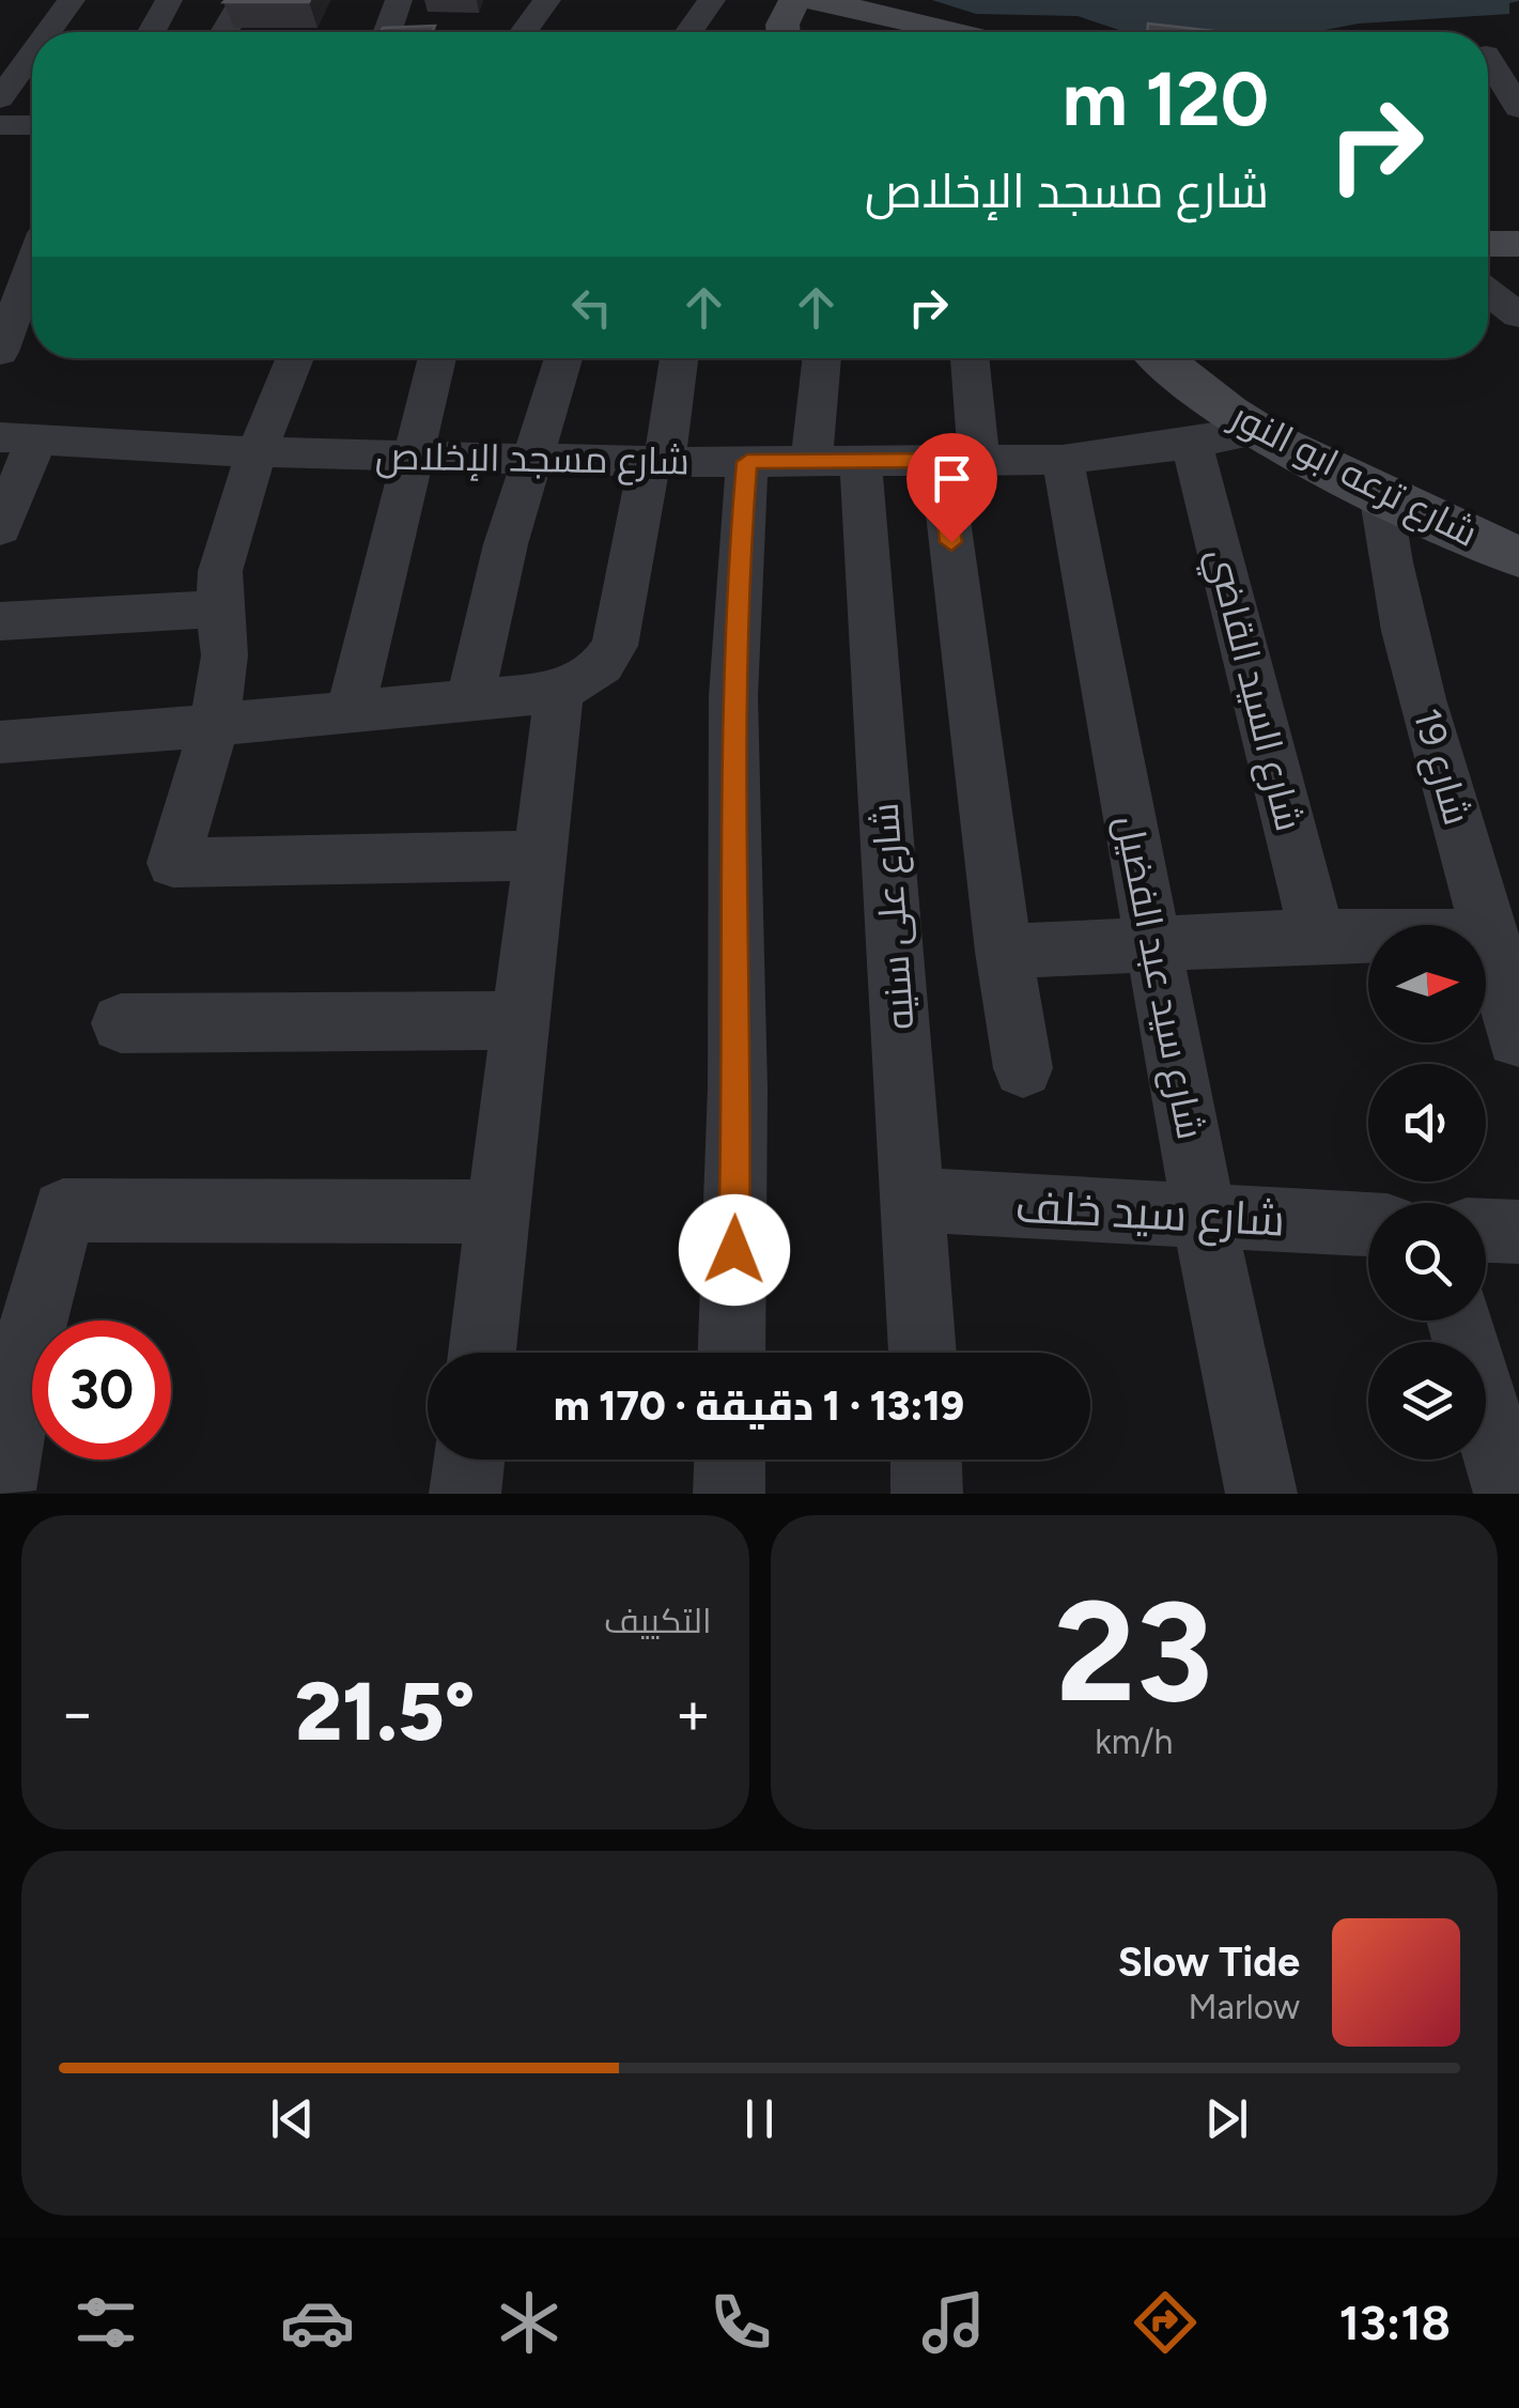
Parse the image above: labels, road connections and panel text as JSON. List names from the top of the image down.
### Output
{
  "streets": {
    "street": [
      "شارع مسجد الإخلاص",
      "شارع ترعه ابو النور",
      "شارع السيد القاضي",
      "شارع 19",
      "شارع على سنيه",
      "شارع سيد عبد الفضيل",
      "شارع سيد خلف"
    ]
  },
  "crossings": [
    ["شارع مسجد الإخلاص", "شارع ترعه ابو النور"],
    ["شارع مسجد الإخلاص", "شارع السيد القاضي"],
    ["شارع مسجد الإخلاص", "شارع على سنيه"],
    ["شارع مسجد الإخلاص", "شارع سيد عبد الفضيل"],
    ["شارع ترعه ابو النور", "شارع 19"],
    ["شارع على سنيه", "شارع سيد خلف"],
    ["شارع سيد عبد الفضيل", "شارع سيد خلف"]
  ],
  "north": "right",
  "page": {
    "turn": ["120 m", "شارع مسجد الإخلاص"],
    "limit": "30",
    "trip": "13:19 · 1 دقيقة · 170 m",
    "tile": [
      ["23", "km/h"],
      "التكييف"
    ],
    "heat": ["−", "21.5°", "+"],
    "song": ["Slow Tide", "Marlow"],
    "tabs": "13:18"
  }
}
